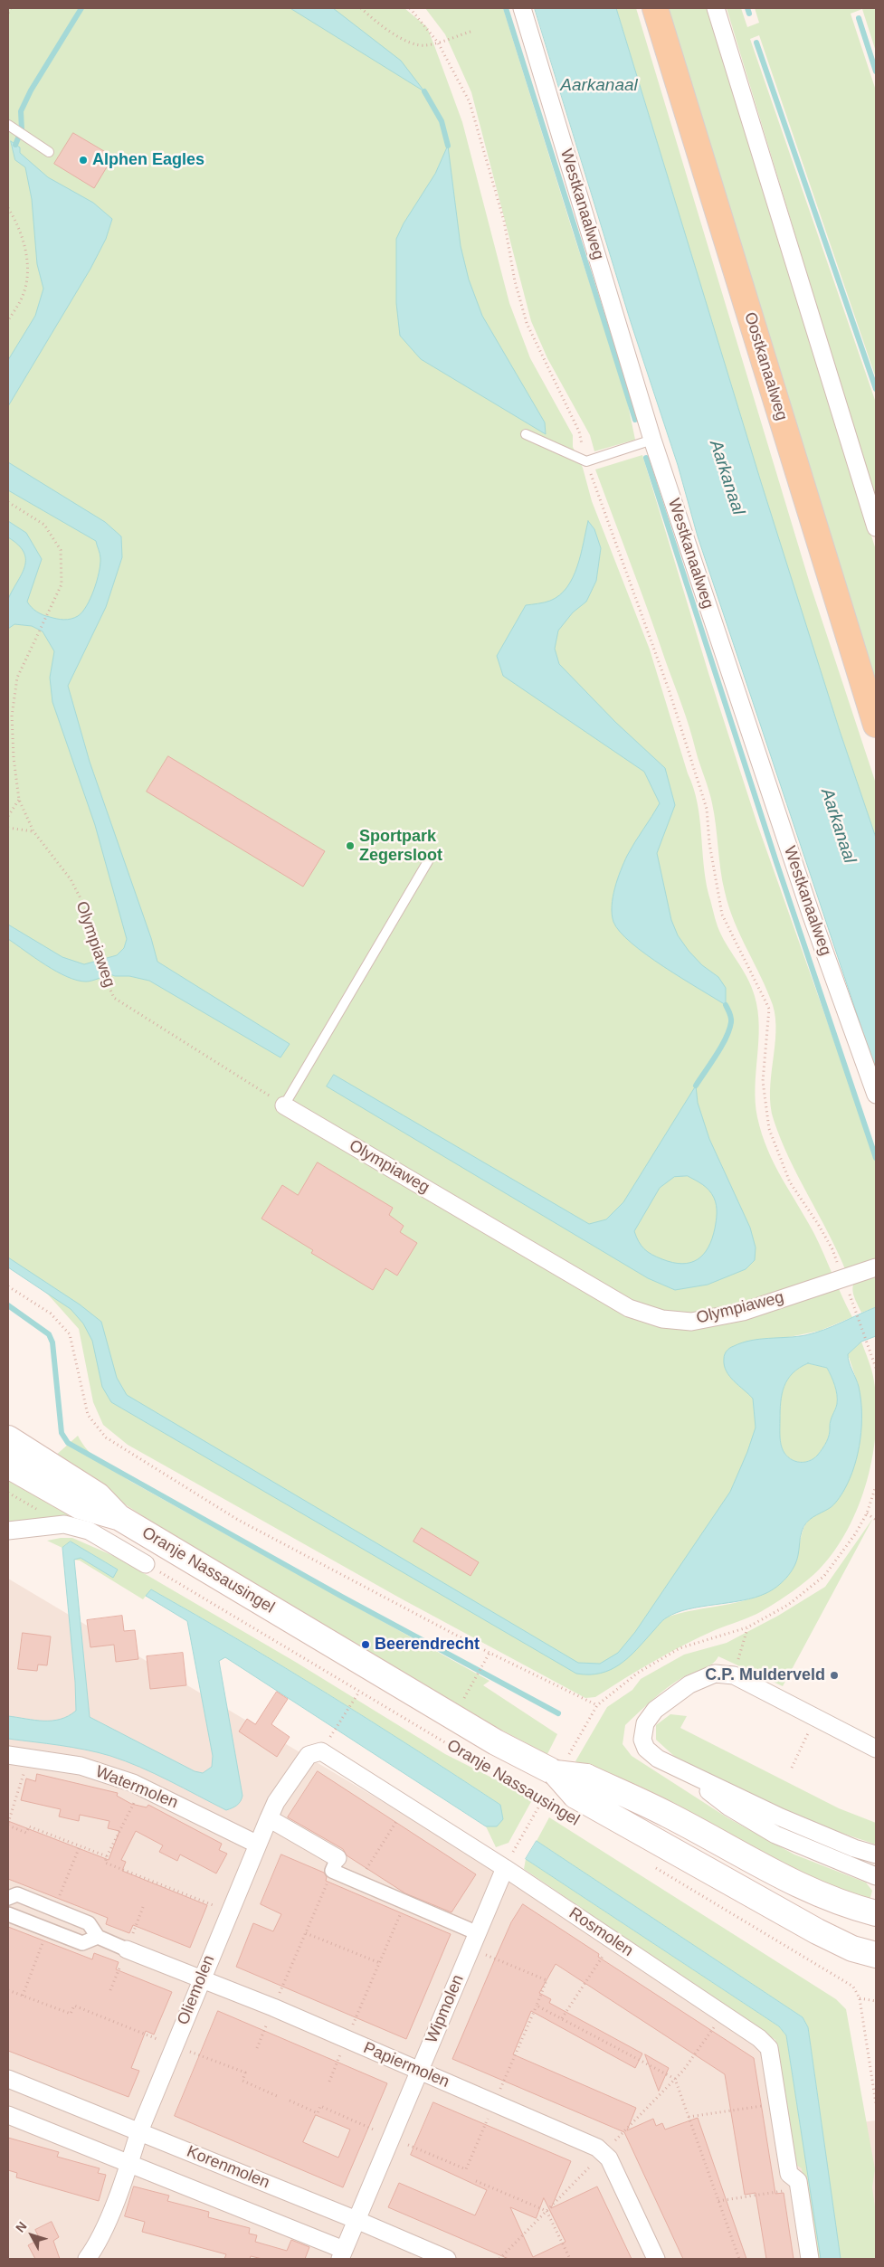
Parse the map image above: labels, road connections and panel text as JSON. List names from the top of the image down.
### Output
{
  "streets": {
    "main road": ["Oostkanaalweg", "Oranje Nassausingel"],
    "street": [
      "Westkanaalweg",
      "Olympiaweg",
      "Watermolen",
      "Rosmolen",
      "Oliemolen",
      "Wipmolen",
      "Papiermolen",
      "Korenmolen"
    ]
  },
  "crossings": [
    ["Watermolen", "Oliemolen"],
    ["Rosmolen", "Oliemolen"],
    ["Rosmolen", "Wipmolen"],
    ["Oliemolen", "Papiermolen"],
    ["Oliemolen", "Korenmolen"],
    ["Wipmolen", "Papiermolen"],
    ["Wipmolen", "Korenmolen"]
  ],
  "water": ["Aarkanaal"],
  "places": [
    "Alphen Eagles",
    "Sportpark Zegersloot",
    "Beerendrecht",
    "C.P. Mulderveld"
  ],
  "north": "top left"
}
